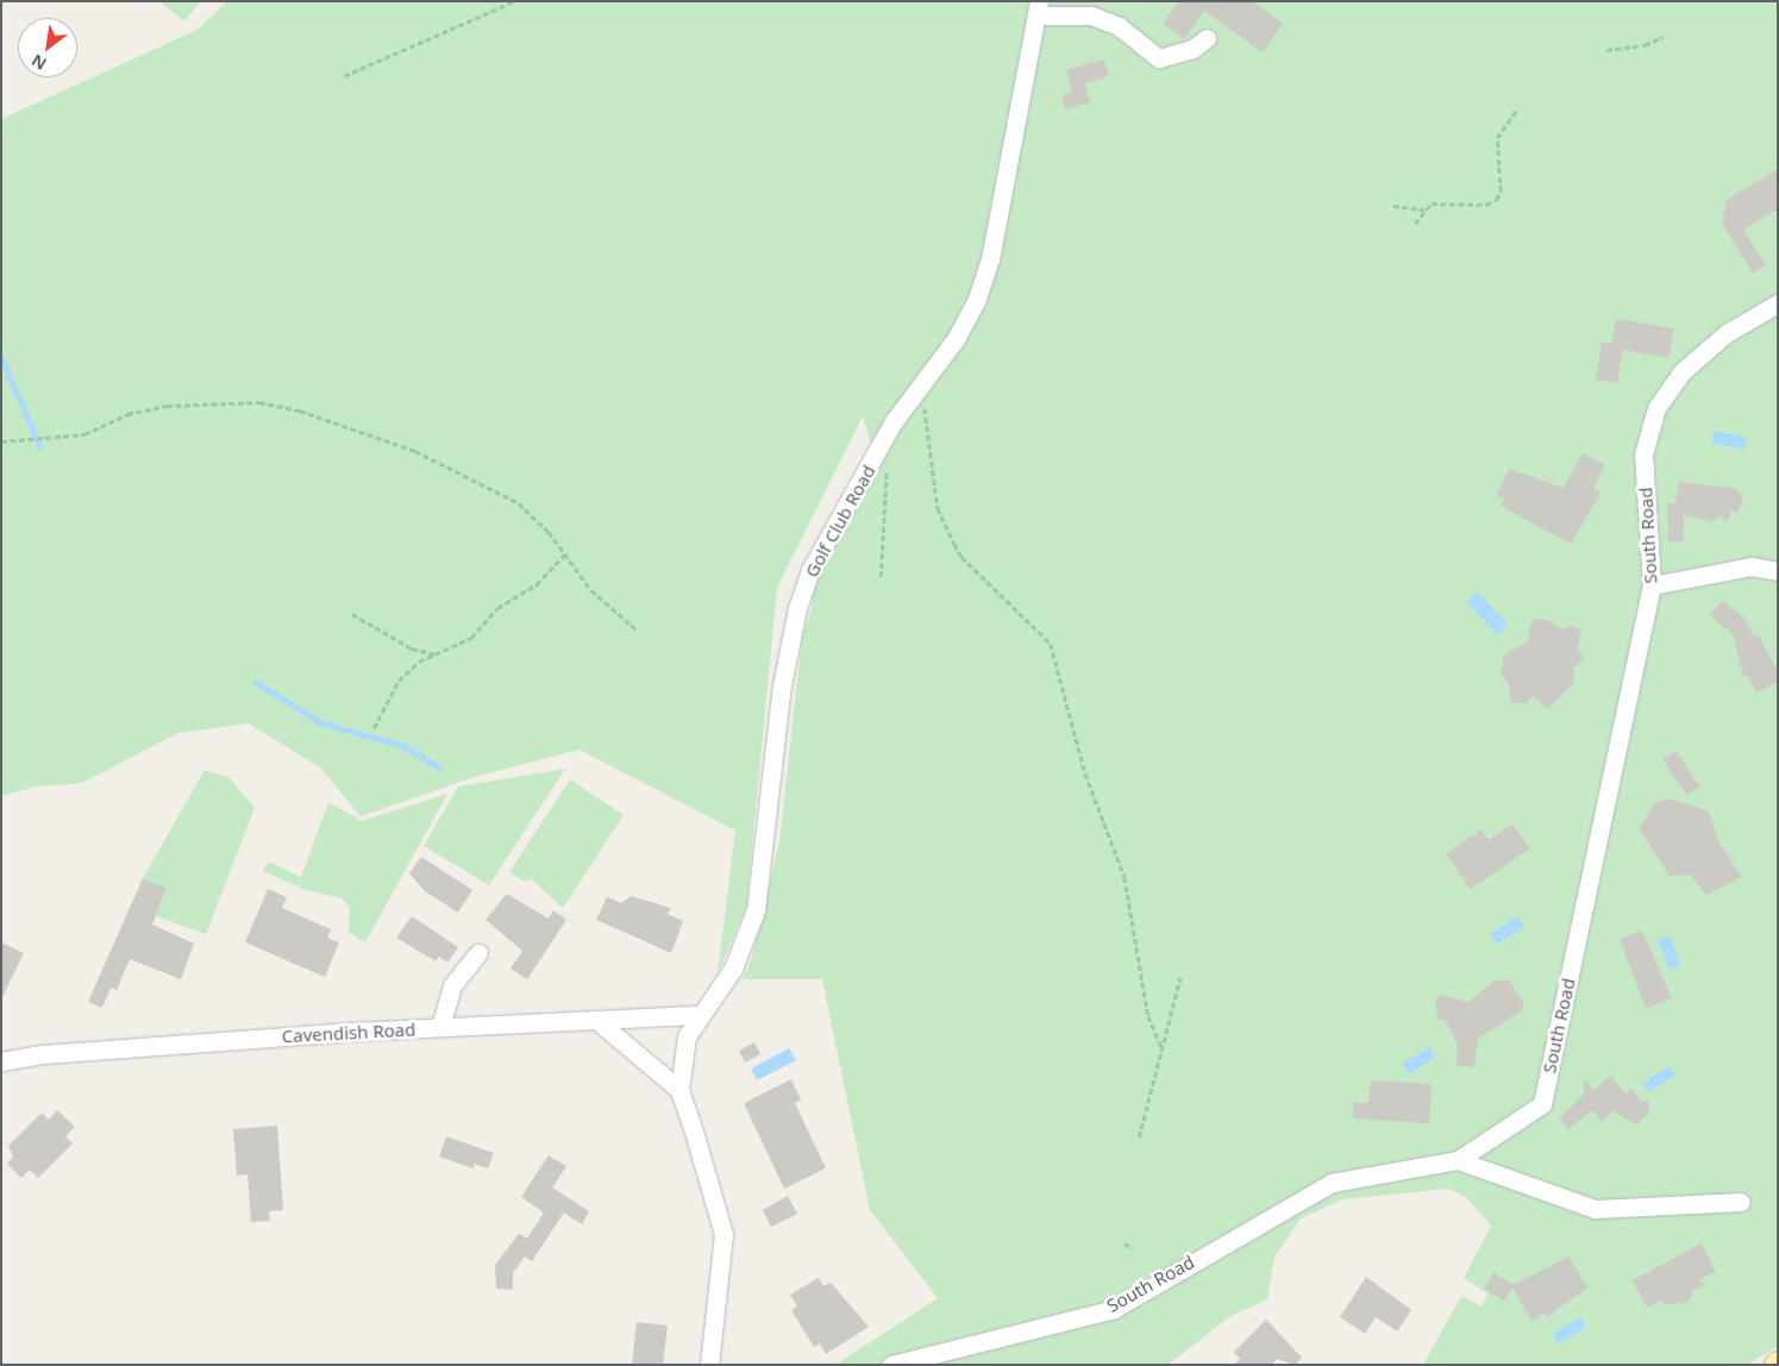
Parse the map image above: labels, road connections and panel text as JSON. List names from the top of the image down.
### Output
{
  "streets": {
    "street": ["Golf Club Road", "South Road", "Cavendish Road"]
  },
  "crossings": [
    ["Golf Club Road", "Cavendish Road"]
  ],
  "north": "bottom left"
}
